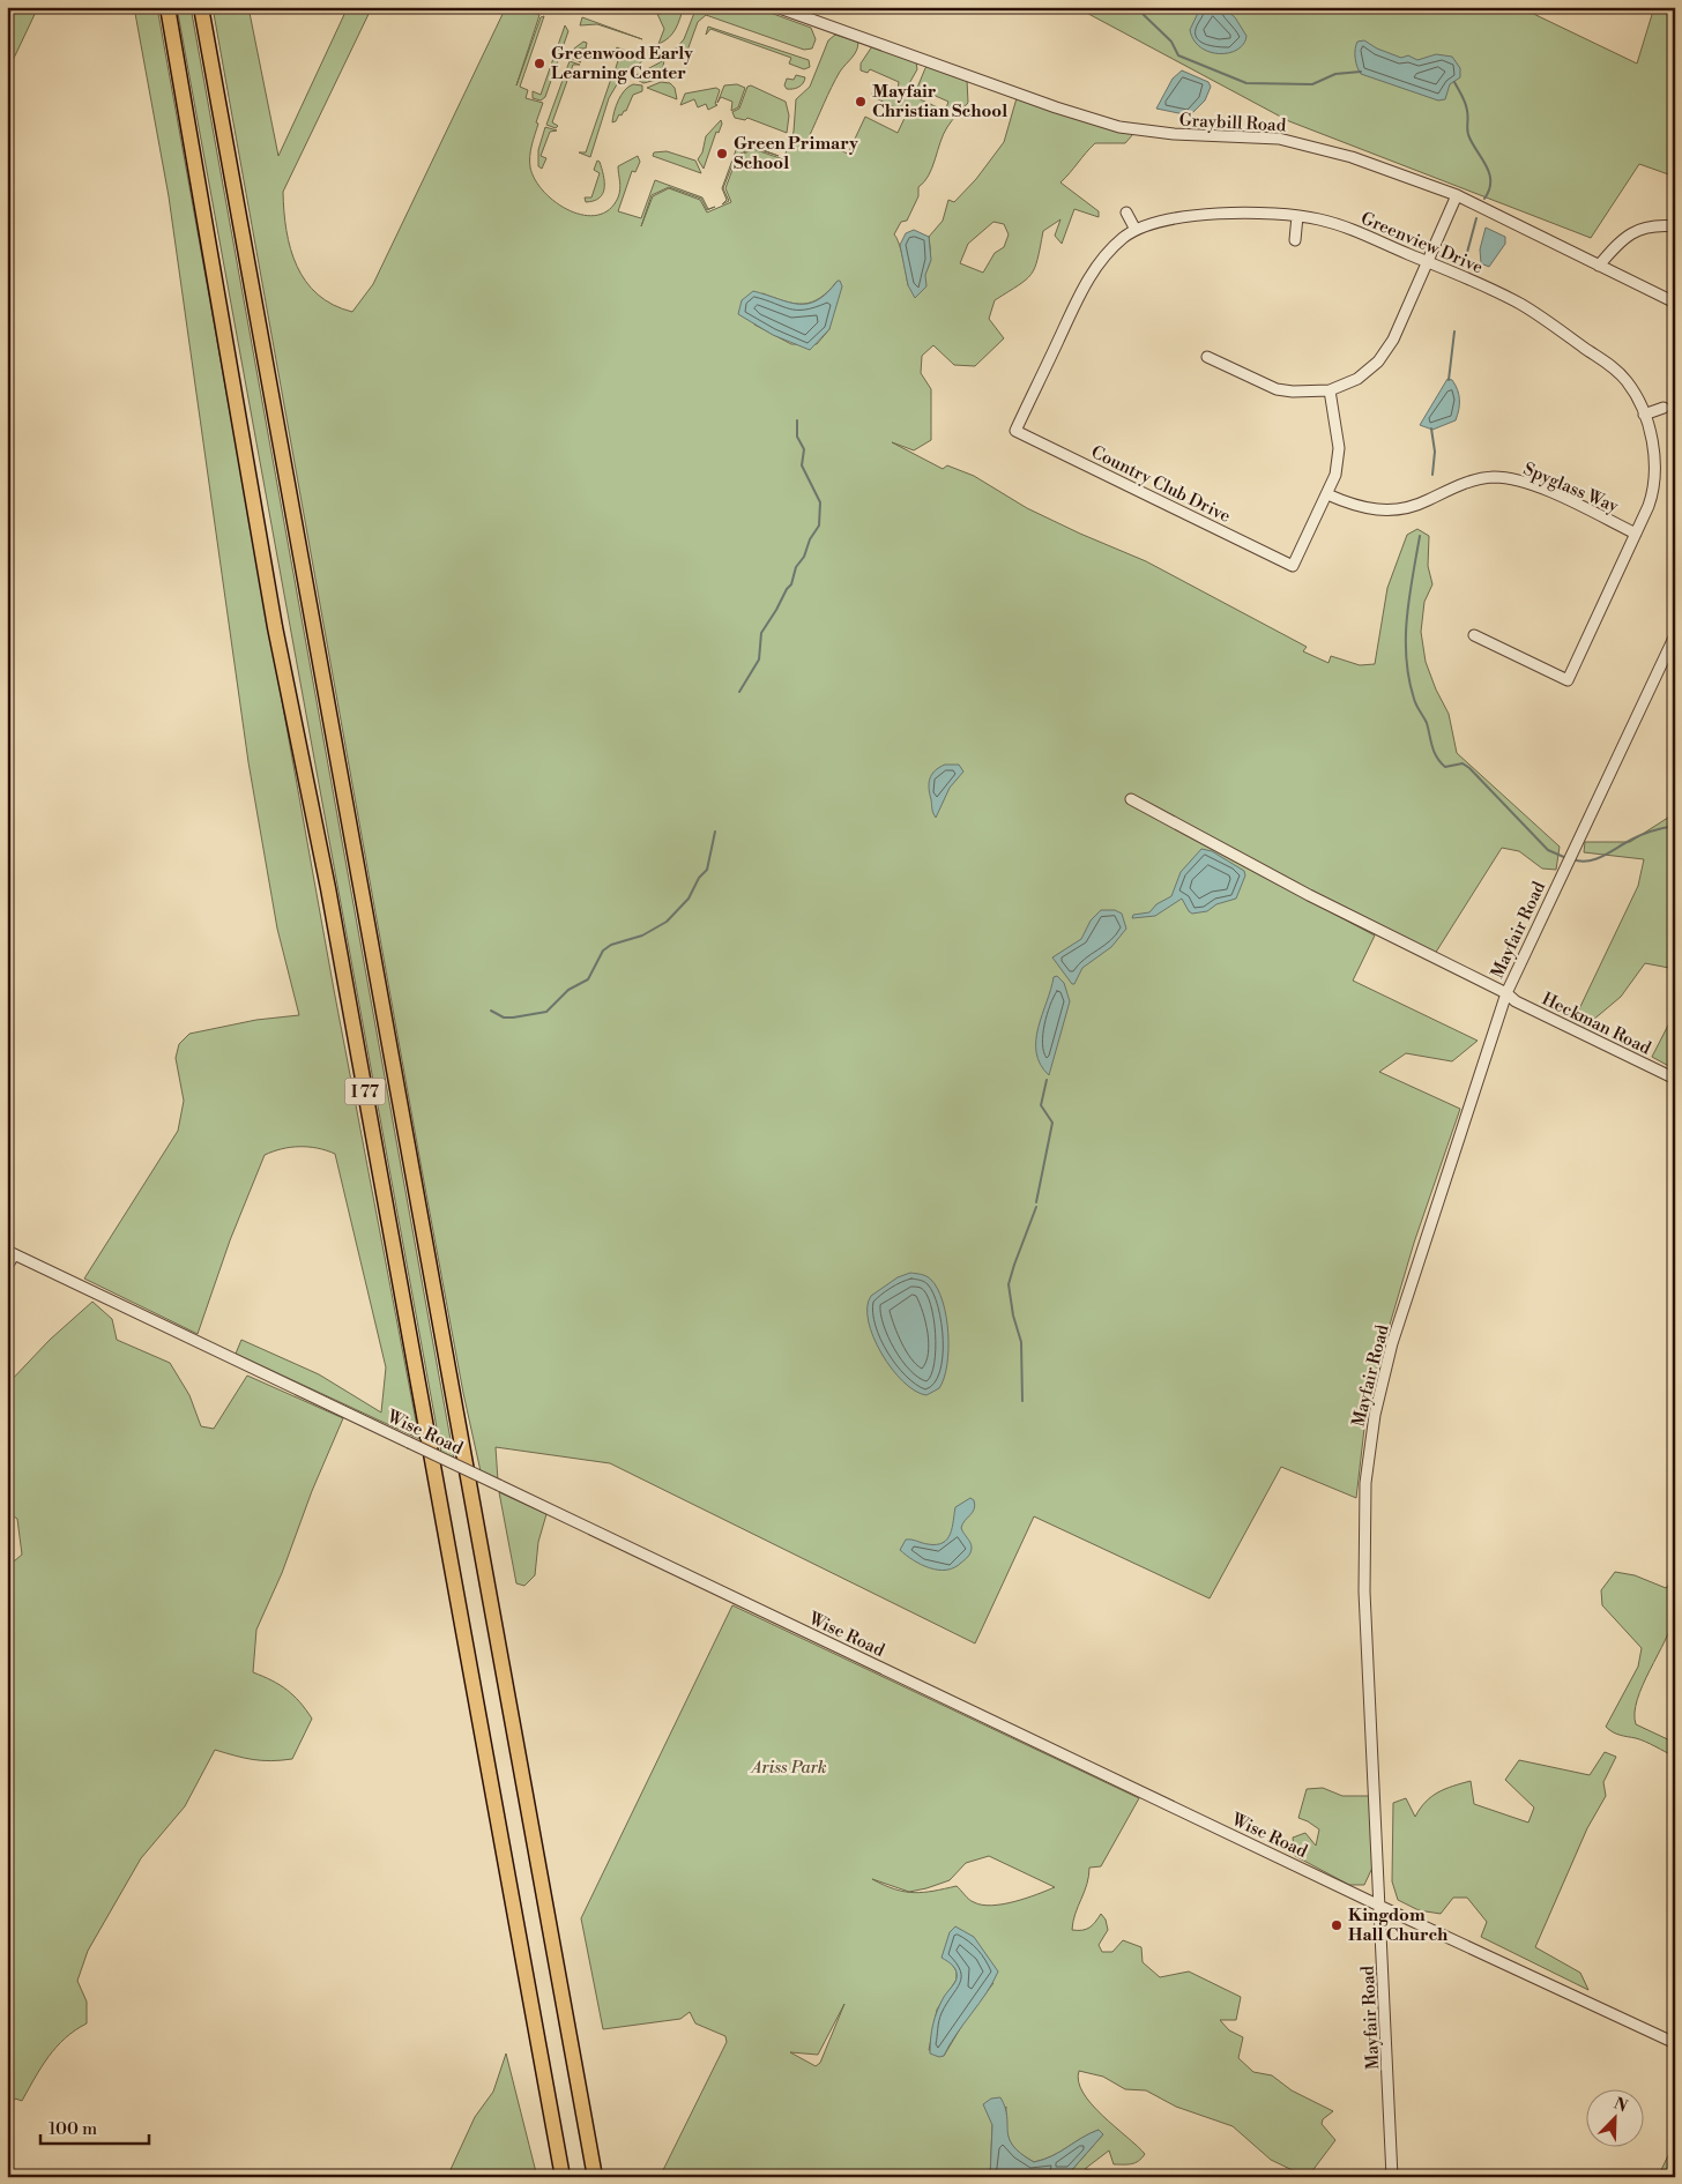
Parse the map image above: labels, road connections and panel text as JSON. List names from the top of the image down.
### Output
{
  "streets": {
    "highway": ["I 77"],
    "street": [
      "Graybill Road",
      "Greenview Drive",
      "Country Club Drive",
      "Spyglass Way",
      "Mayfair Road",
      "Heckman Road",
      "Wise Road"
    ]
  },
  "crossings": [
    ["Greenview Drive", "Country Club Drive"],
    ["Greenview Drive", "Spyglass Way"],
    ["Country Club Drive", "Spyglass Way"],
    ["Mayfair Road", "Heckman Road"],
    ["Mayfair Road", "Wise Road"]
  ],
  "parks": ["Ariss Park"],
  "places": [
    "Greenwood Early Learning Center",
    "Mayfair Christian School",
    "Green Primary School",
    "Kingdom Hall Church"
  ],
  "scale_bar": "100 m",
  "north": "top right"
}
